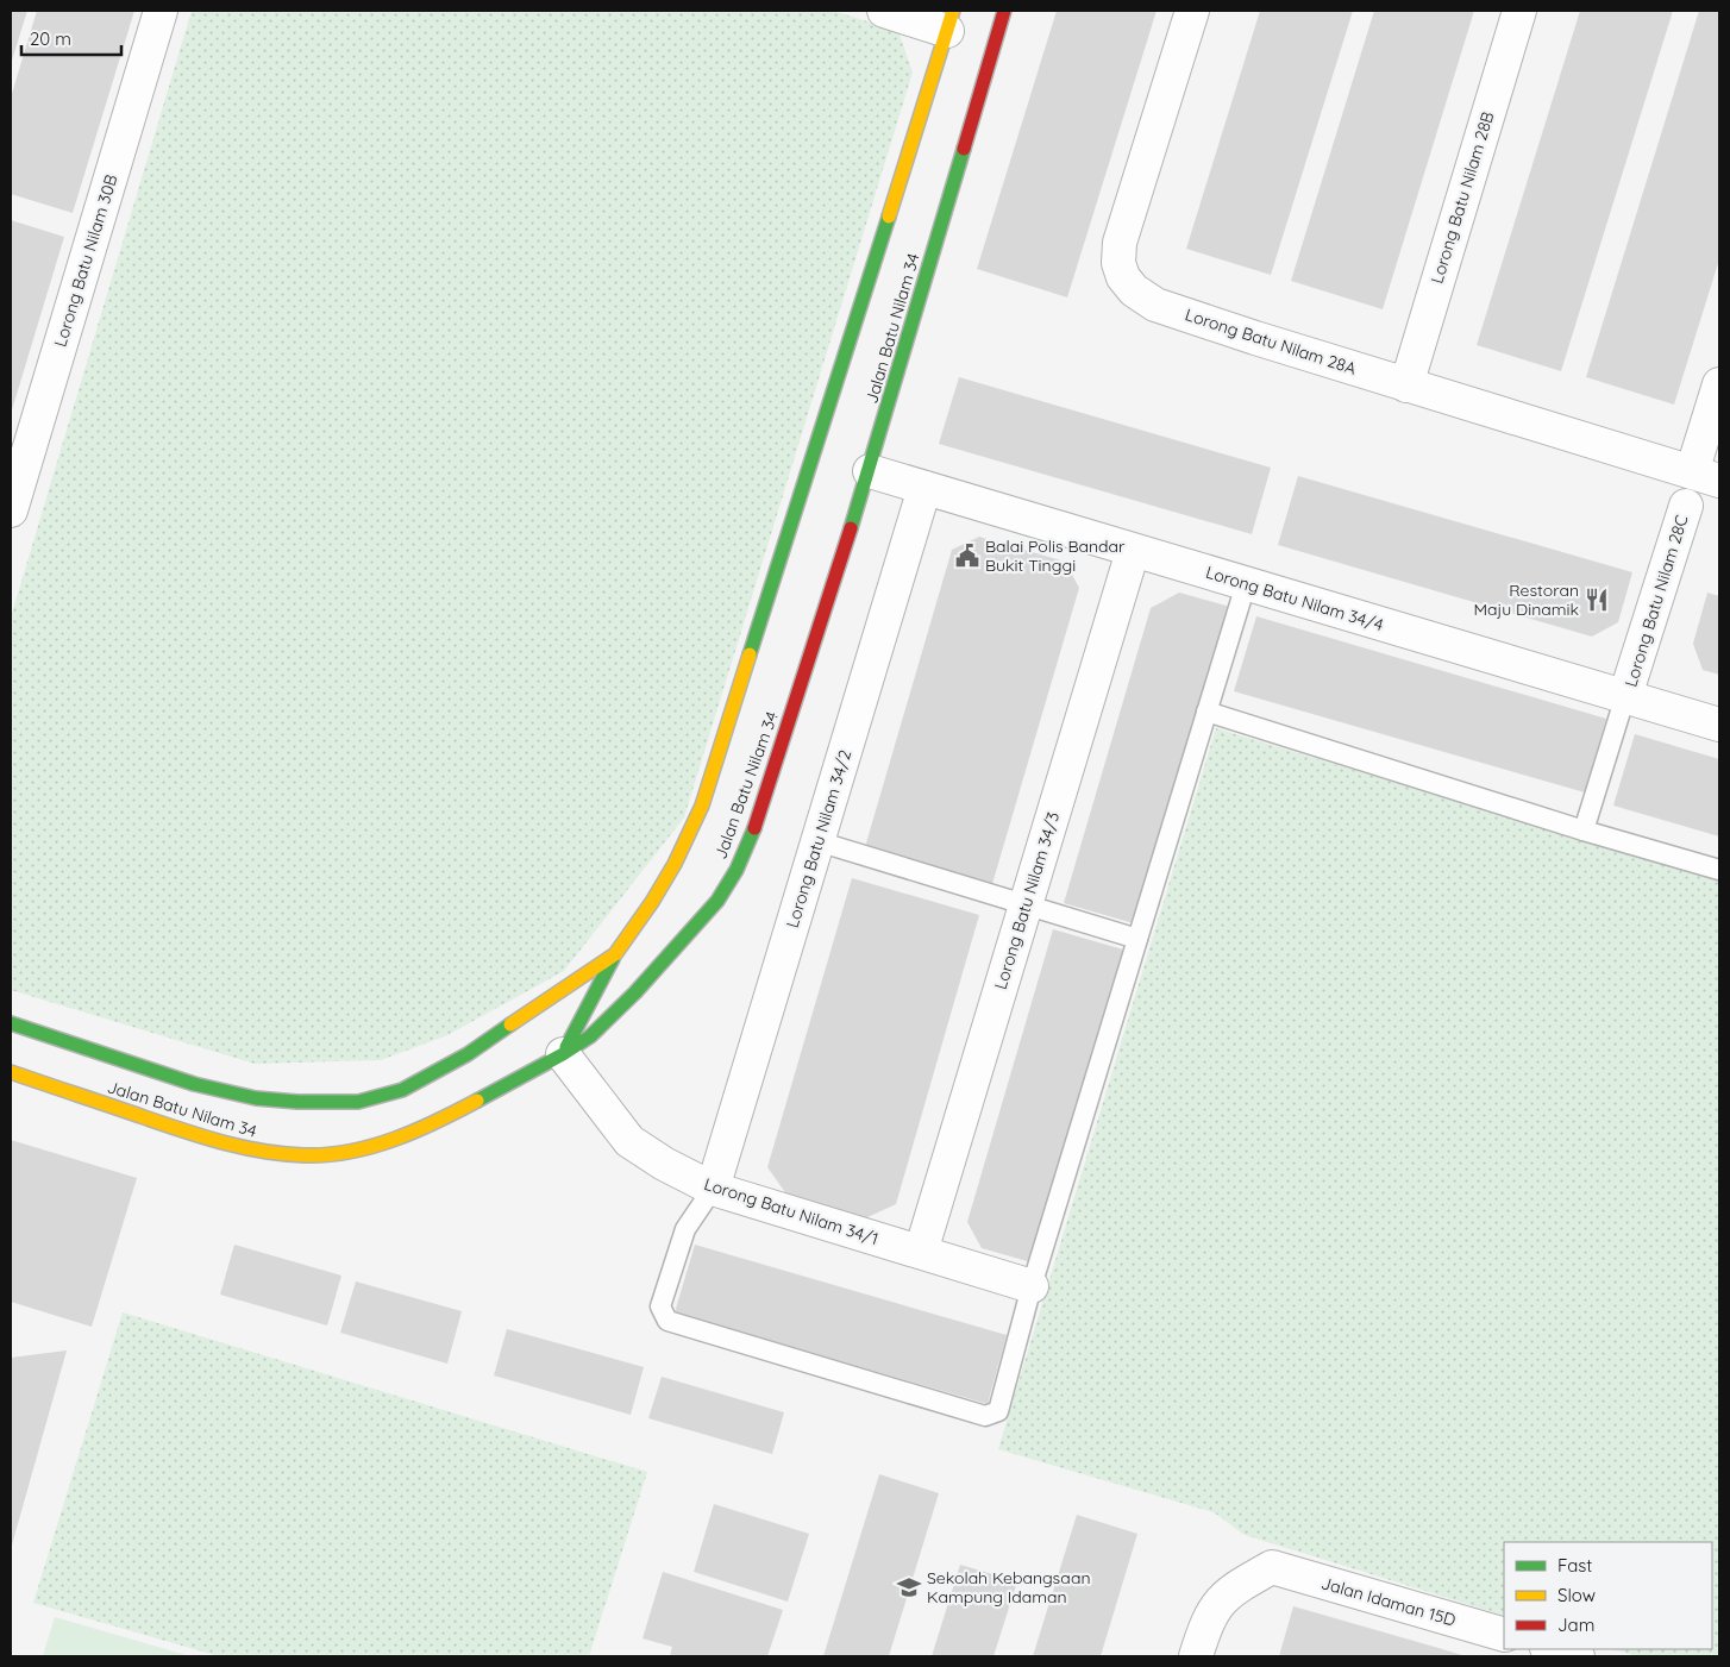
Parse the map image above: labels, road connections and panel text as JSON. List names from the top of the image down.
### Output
{
  "streets": {
    "street": [
      "Lorong Batu Nilam 28B",
      "Lorong Batu Nilam 30B",
      "Jalan Batu Nilam 34",
      "Lorong Batu Nilam 28A",
      "Lorong Batu Nilam 34/4",
      "Lorong Batu Nilam 28C",
      "Lorong Batu Nilam 34/2",
      "Lorong Batu Nilam 34/3",
      "Lorong Batu Nilam 34/1",
      "Jalan Idaman 15D"
    ]
  },
  "crossings": [
    ["Lorong Batu Nilam 28B", "Lorong Batu Nilam 28A"],
    ["Jalan Batu Nilam 34", "Lorong Batu Nilam 34/4"],
    ["Jalan Batu Nilam 34", "Lorong Batu Nilam 34/1"],
    ["Lorong Batu Nilam 34/4", "Lorong Batu Nilam 28C"],
    ["Lorong Batu Nilam 34/4", "Lorong Batu Nilam 34/2"],
    ["Lorong Batu Nilam 34/4", "Lorong Batu Nilam 34/3"],
    ["Lorong Batu Nilam 34/2", "Lorong Batu Nilam 34/1"],
    ["Lorong Batu Nilam 34/3", "Lorong Batu Nilam 34/1"]
  ],
  "places": {
    "public building": ["Balai Polis Bandar Bukit Tinggi"],
    "restaurant": ["Restoran Maju Dinamik"],
    "school or university": ["Sekolah Kebangsaan Kampung Idaman"]
  },
  "legend": ["Fast", "Slow", "Jam"],
  "scale_bar": "20 m"
}
